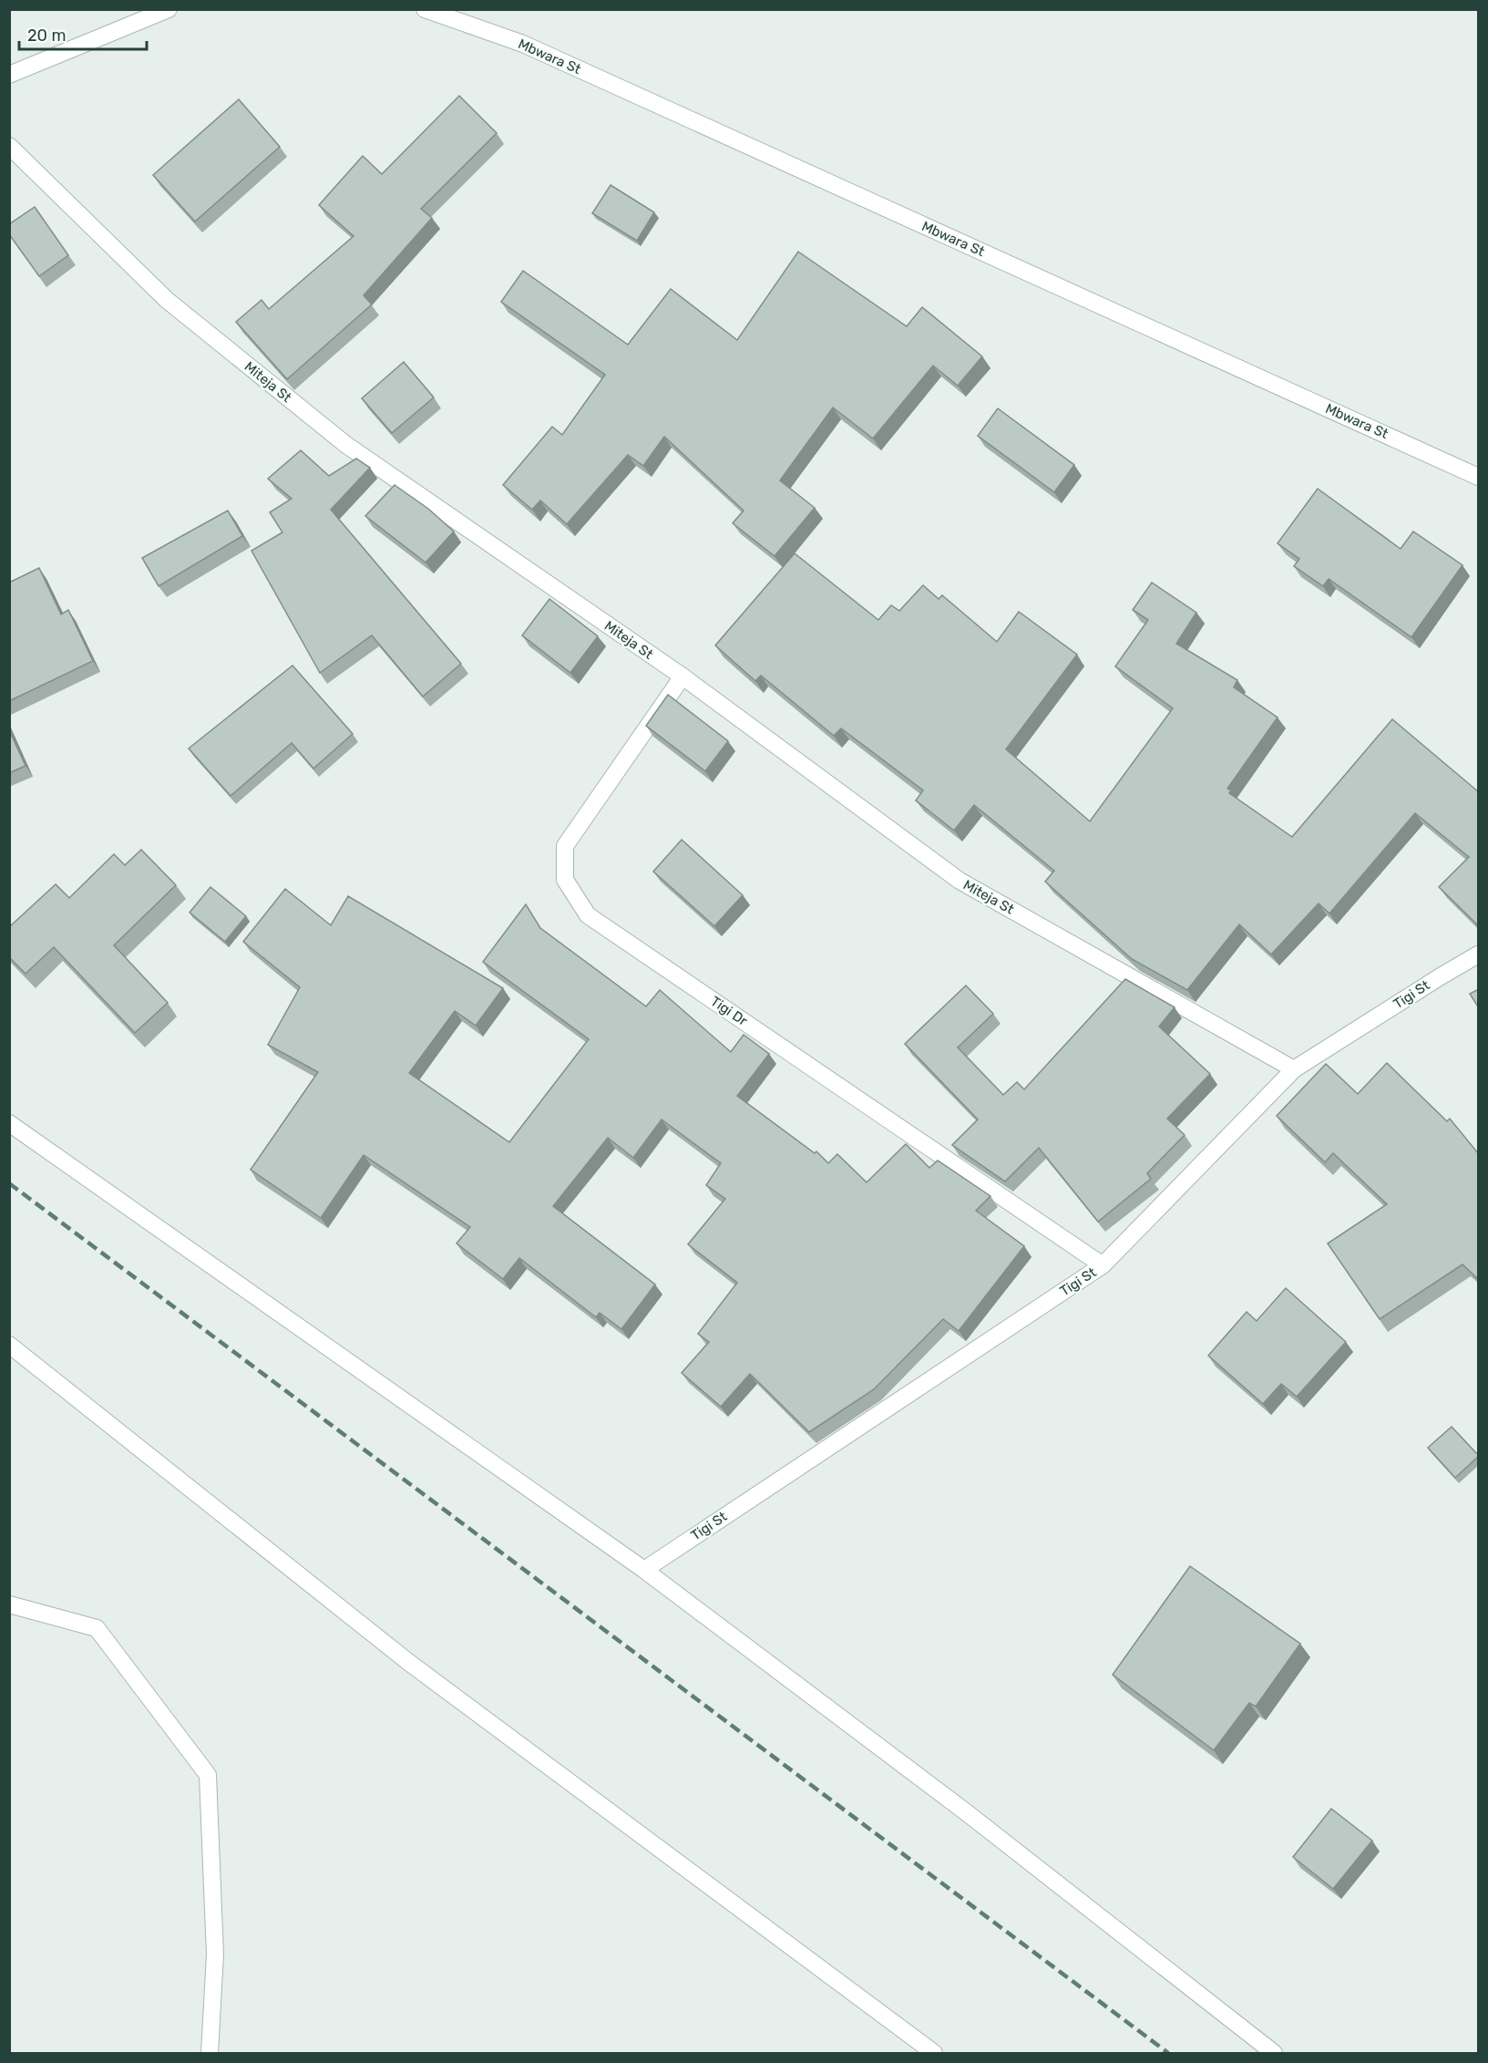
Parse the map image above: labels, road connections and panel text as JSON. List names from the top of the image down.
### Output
{
  "streets": {
    "street": [
      "Mbwara St",
      "Miteja St",
      "Tigi St",
      "Tigi Dr"
    ]
  },
  "crossings": [
    ["Miteja St", "Tigi St"],
    ["Miteja St", "Tigi Dr"],
    ["Tigi St", "Tigi Dr"]
  ],
  "scale_bar": "20 m"
}
